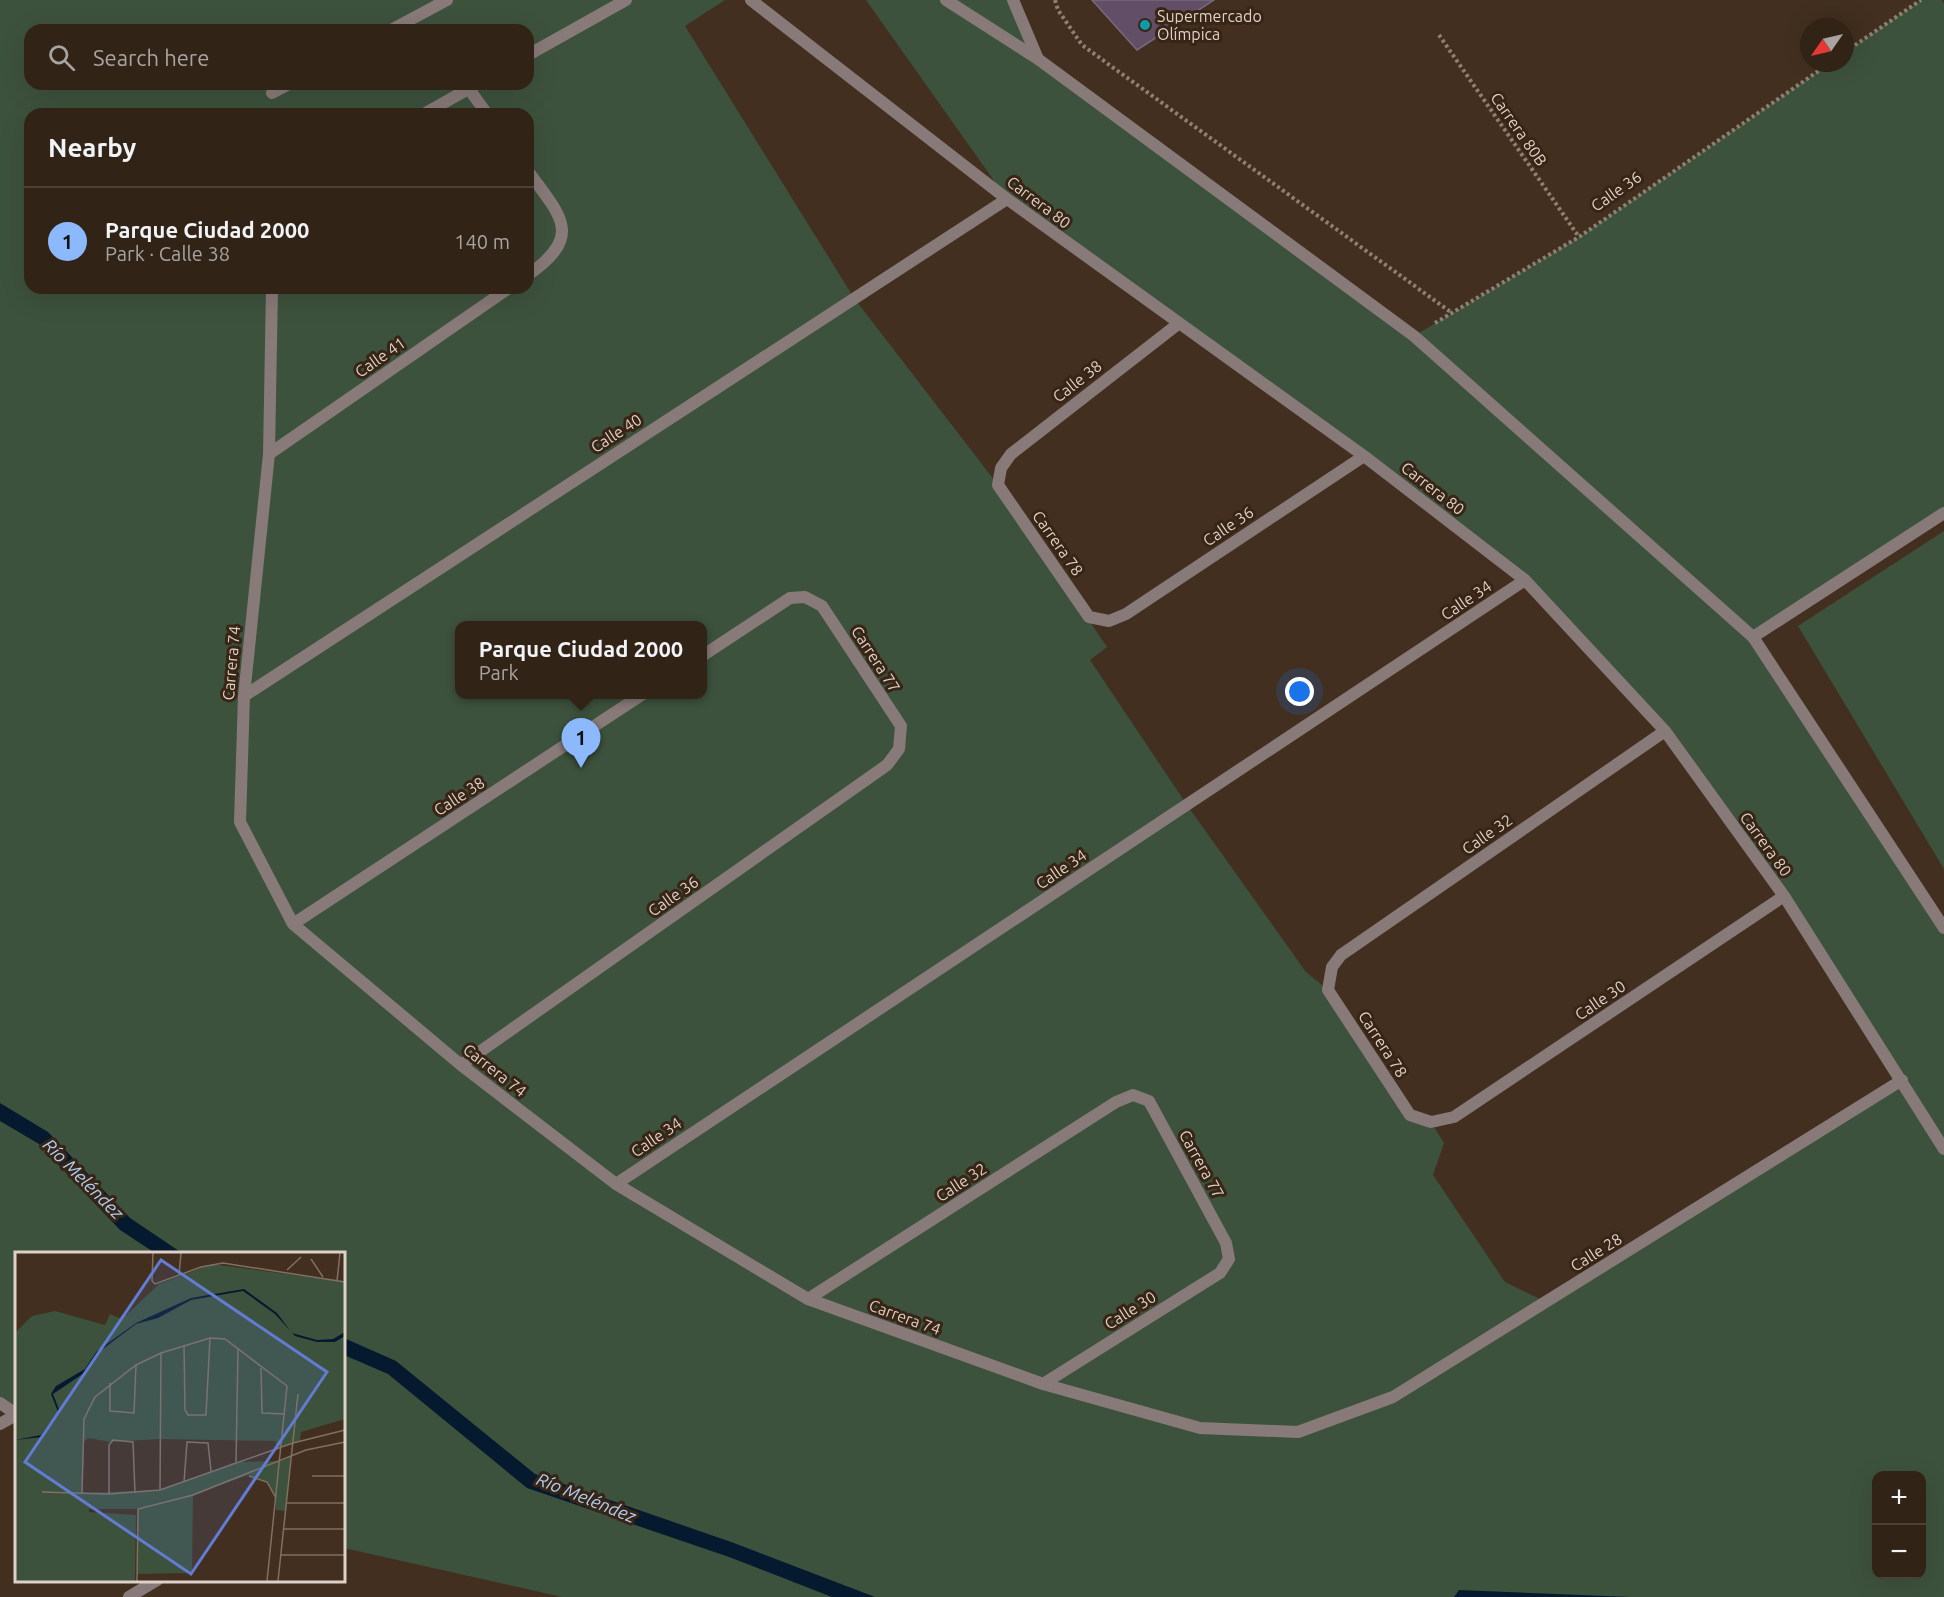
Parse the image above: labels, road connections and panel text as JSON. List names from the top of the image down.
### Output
{
  "streets": {
    "street": [
      "Calle 36",
      "Carrera 80",
      "Calle 41",
      "Calle 38",
      "Calle 40",
      "Carrera 78",
      "Calle 34",
      "Carrera 77",
      "Carrera 74",
      "Calle 32",
      "Calle 30",
      "Calle 28"
    ],
    "path": ["Carrera 80B"]
  },
  "crossings": [
    ["Carrera 80B", "Calle 36"],
    ["Calle 36", "Carrera 80"],
    ["Calle 36", "Carrera 78"],
    ["Calle 36", "Carrera 77"],
    ["Calle 36", "Carrera 74"],
    ["Carrera 80", "Calle 38"],
    ["Carrera 80", "Calle 40"],
    ["Carrera 80", "Calle 34"],
    ["Carrera 80", "Calle 32"],
    ["Carrera 80", "Calle 30"],
    ["Carrera 80", "Calle 28"],
    ["Calle 41", "Carrera 74"],
    ["Calle 38", "Carrera 78"],
    ["Calle 38", "Carrera 74"],
    ["Calle 40", "Carrera 74"],
    ["Carrera 78", "Calle 32"],
    ["Carrera 78", "Calle 30"],
    ["Calle 34", "Carrera 74"],
    ["Carrera 77", "Calle 32"],
    ["Carrera 77", "Calle 30"],
    ["Carrera 74", "Calle 32"],
    ["Carrera 74", "Calle 30"],
    ["Carrera 74", "Calle 28"]
  ],
  "water": ["Río Meléndez"],
  "places": ["Supermercado Olímpica"],
  "north": "bottom left",
  "page": {
    "search": "Search here",
    "heading": "Nearby",
    "list": [
      {
        "mark": "1",
        "name": "Parque Ciudad 2000",
        "note": "Park · Calle 38",
        "value": "140 m"
      }
    ],
    "popup": ["Parque Ciudad 2000", "Park"],
    "pins": "1",
    "map_buttons": ["+", "−"]
  }
}
